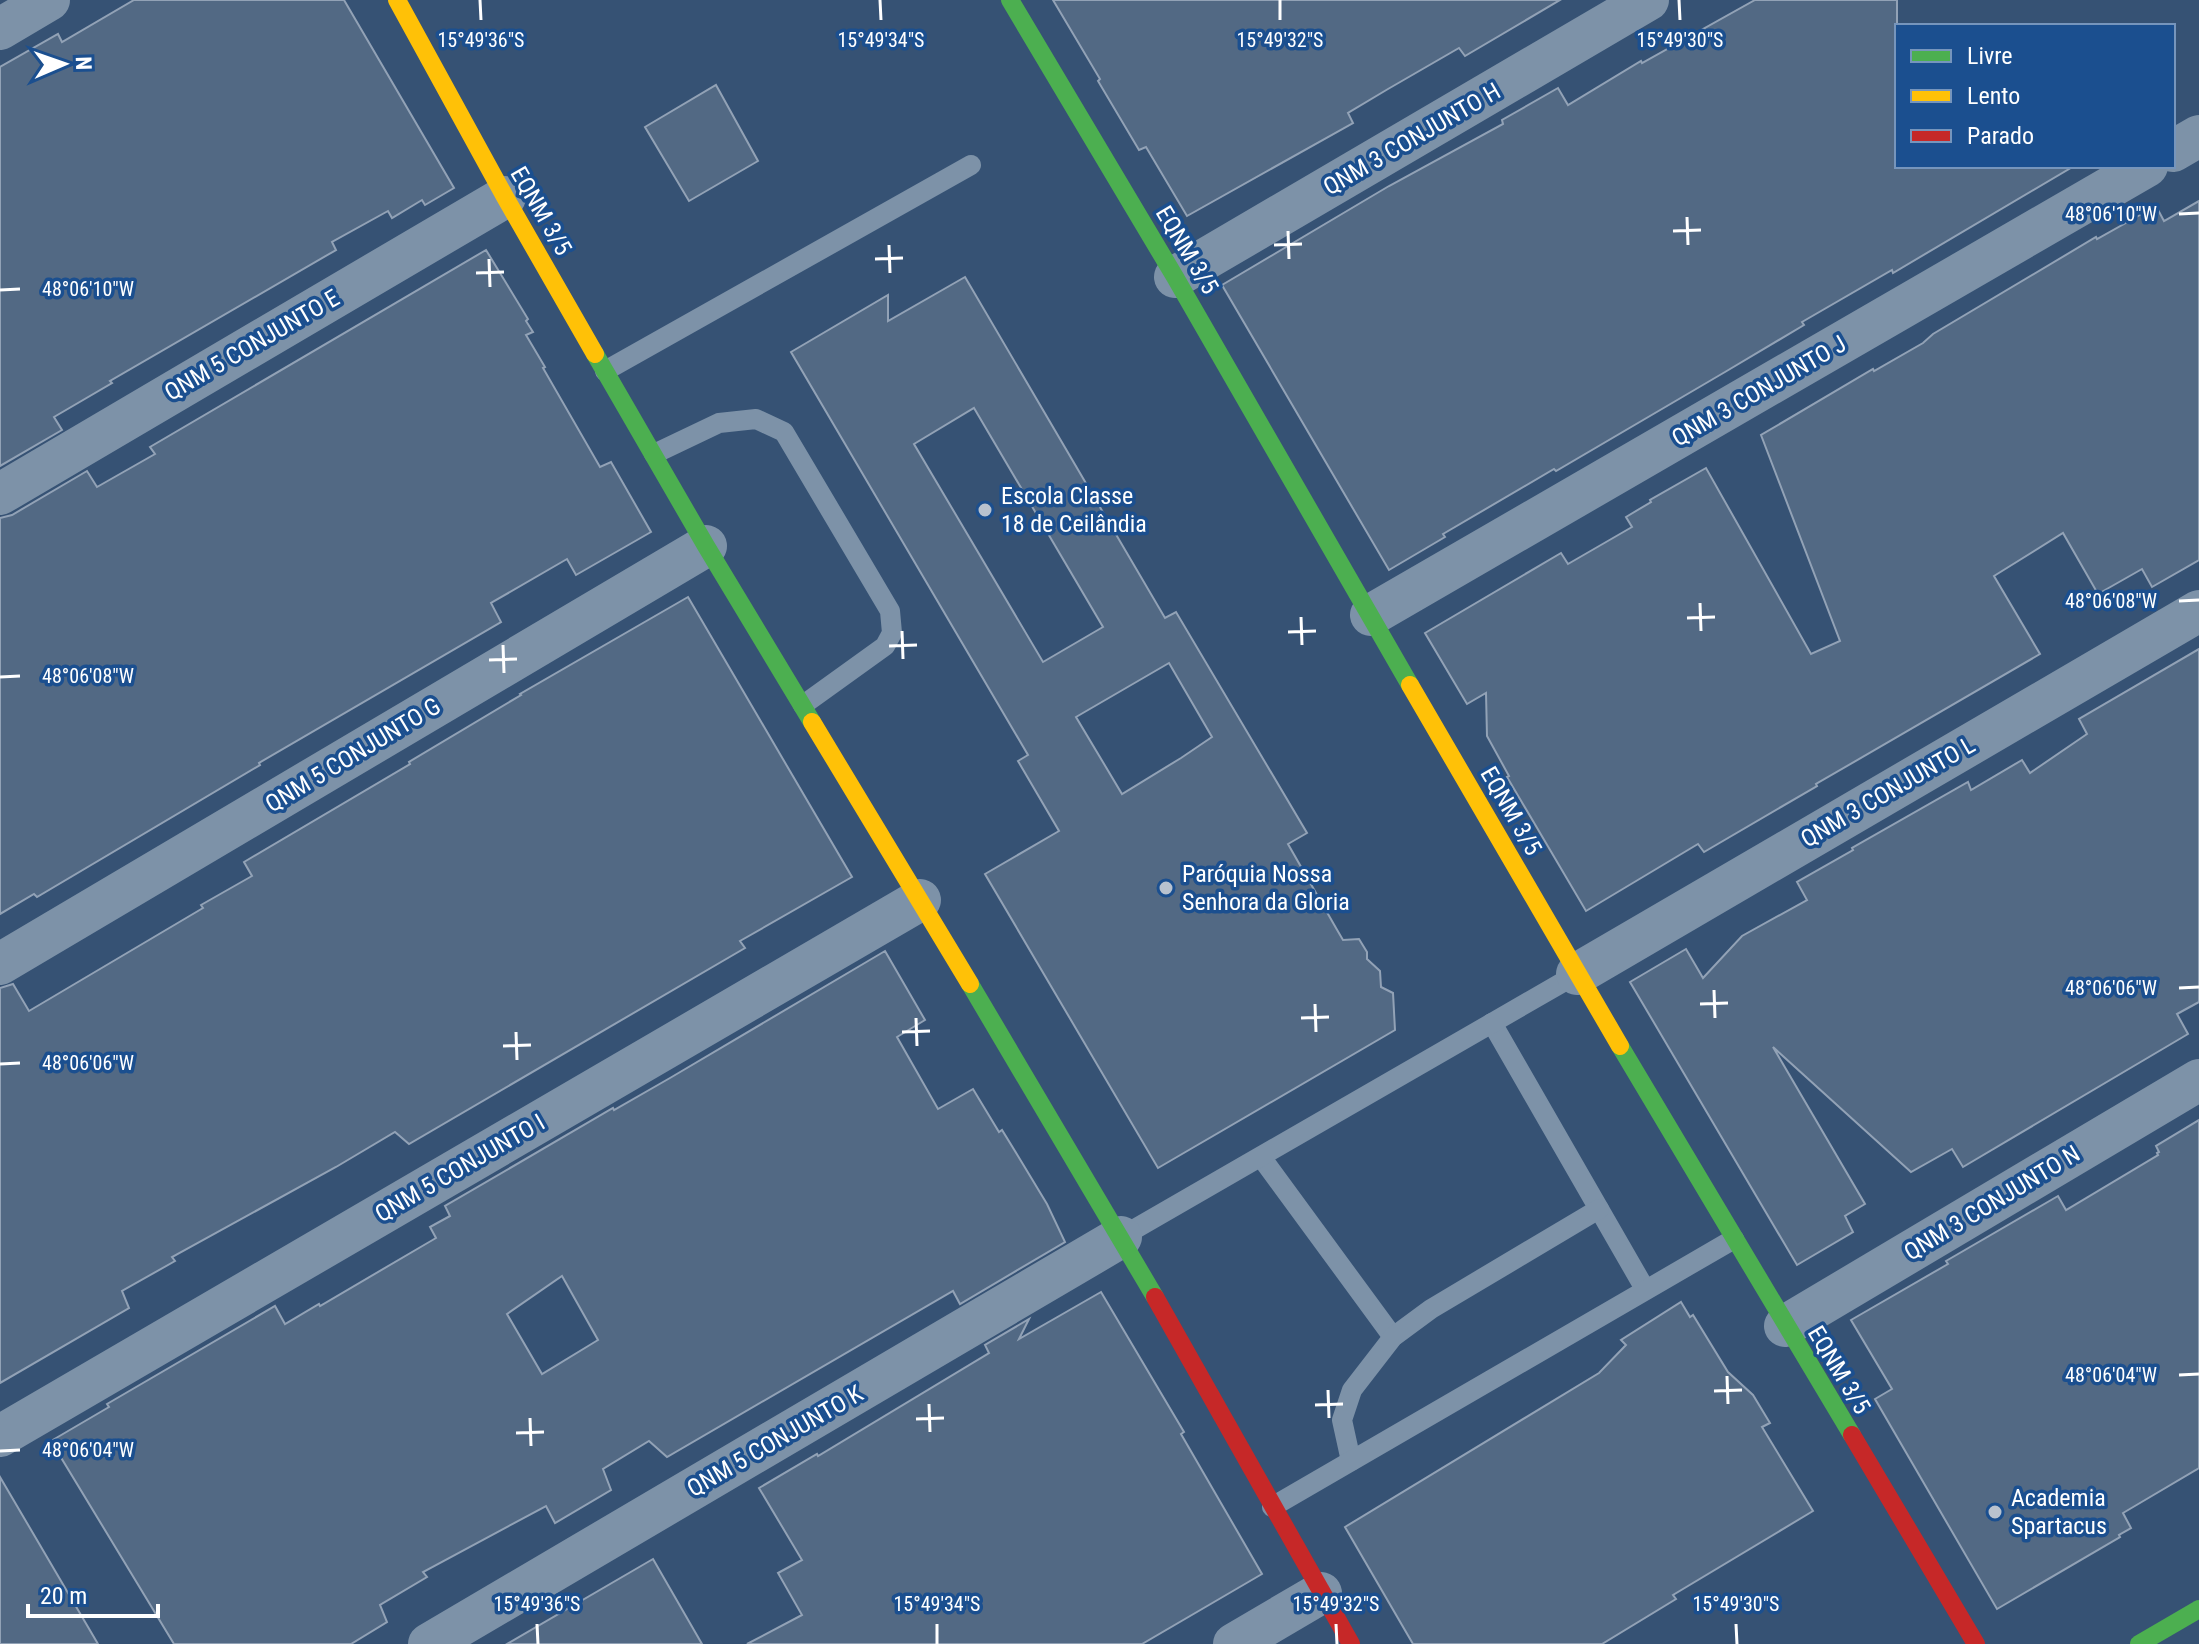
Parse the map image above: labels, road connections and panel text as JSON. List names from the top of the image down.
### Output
{
  "streets": {
    "street": [
      "QNM 3 CONJUNTO H",
      "EQNM 3/5",
      "QNM 5 CONJUNTO E",
      "QNM 3 CONJUNTO J",
      "QNM 5 CONJUNTO G",
      "QNM 3 CONJUNTO L",
      "QNM 5 CONJUNTO I",
      "QNM 3 CONJUNTO N",
      "QNM 5 CONJUNTO K"
    ]
  },
  "crossings": [
    ["QNM 3 CONJUNTO H", "EQNM 3/5"],
    ["EQNM 3/5", "QNM 5 CONJUNTO E"],
    ["EQNM 3/5", "QNM 3 CONJUNTO J"],
    ["EQNM 3/5", "QNM 5 CONJUNTO G"],
    ["EQNM 3/5", "QNM 3 CONJUNTO L"],
    ["EQNM 3/5", "QNM 5 CONJUNTO I"],
    ["EQNM 3/5", "QNM 3 CONJUNTO N"],
    ["EQNM 3/5", "QNM 5 CONJUNTO K"]
  ],
  "places": ["Escola Classe 18 de Ceilândia", "Paróquia Nossa Senhora da Gloria", "Academia Spartacus"],
  "legend": ["Livre", "Lento", "Parado"],
  "scale_bar": "20 m",
  "north": "right",
  "coordinates": [
    "15°49'36\"S",
    "15°49'34\"S",
    "15°49'32\"S",
    "15°49'30\"S",
    "48°06'10\"W",
    "48°06'08\"W",
    "48°06'06\"W",
    "48°06'04\"W"
  ]
}
